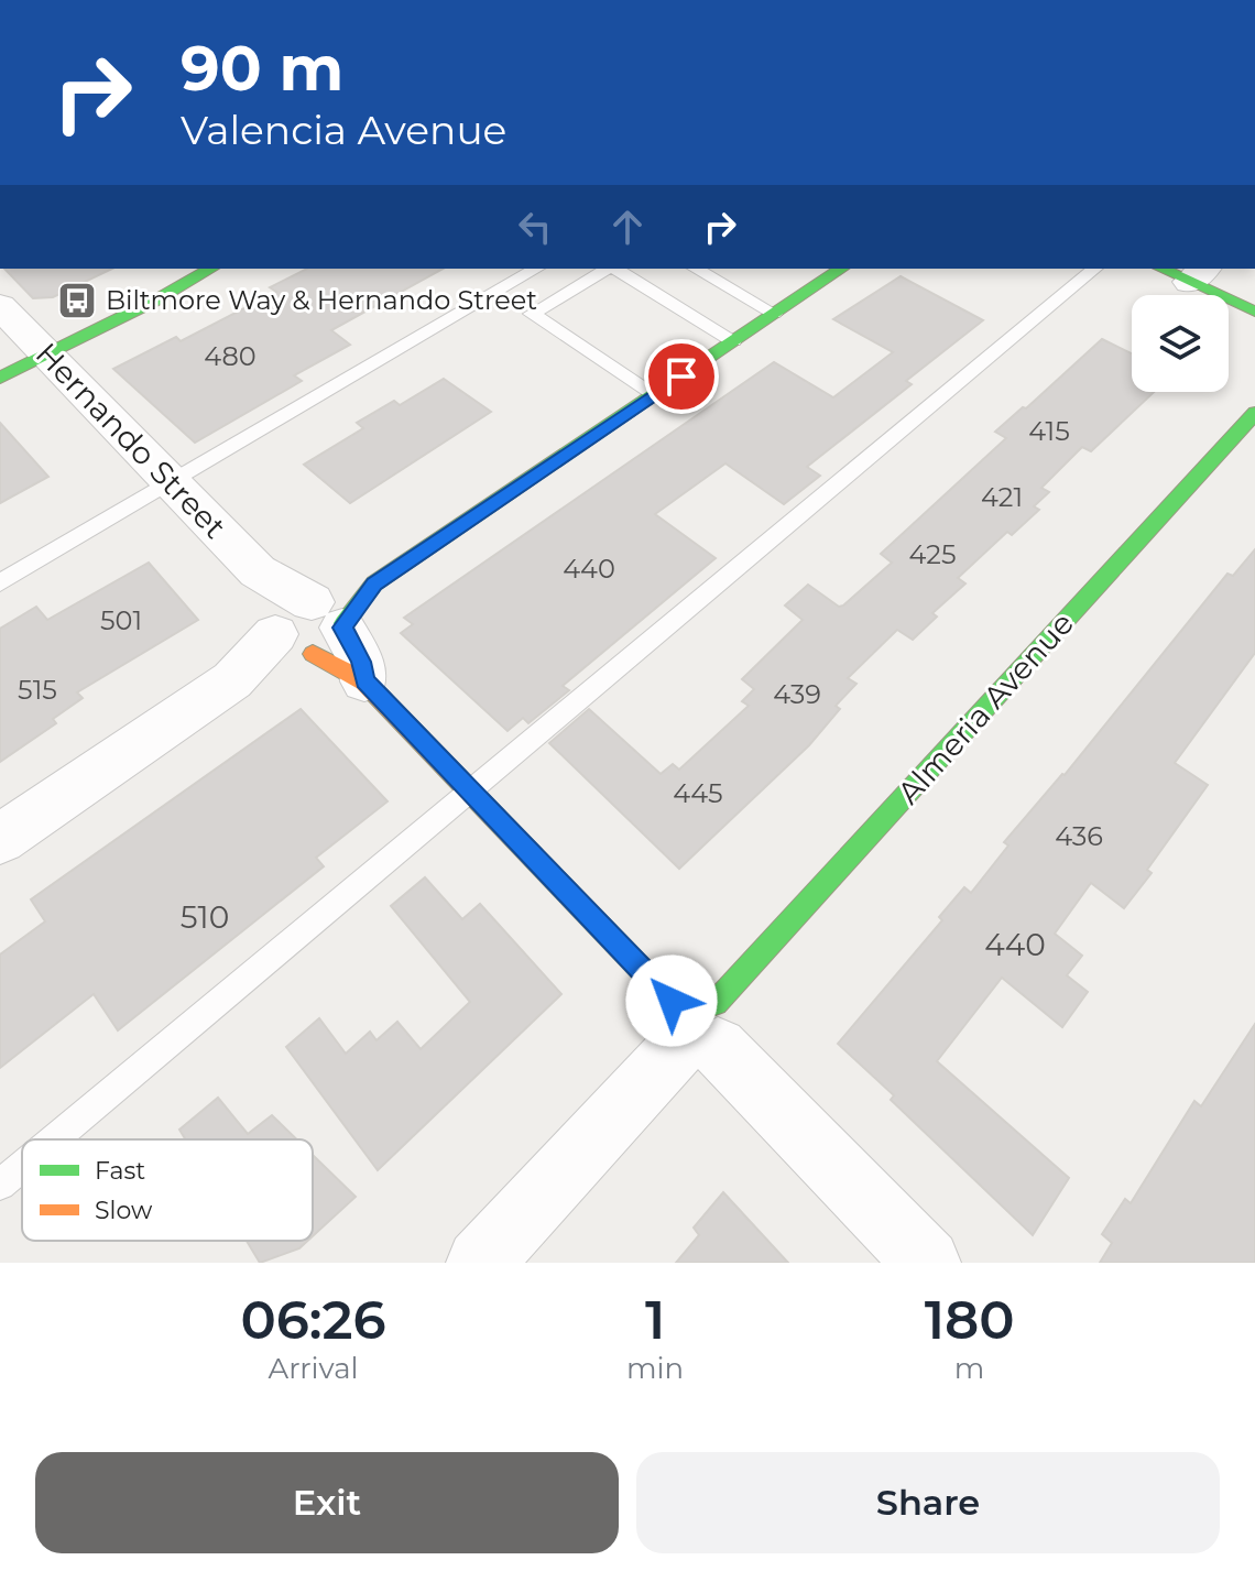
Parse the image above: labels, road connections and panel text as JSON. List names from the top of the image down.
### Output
{
  "streets": {
    "street": ["Hernando Street", "Almeria Avenue"]
  },
  "crossings": [
    ["Hernando Street", "Almeria Avenue"]
  ],
  "places": {
    "bus stop": ["Biltmore Way & Hernando Street"]
  },
  "house_numbers": [
    "480",
    "415",
    "421",
    "425",
    "440",
    "501",
    "515",
    "439",
    "445",
    "436",
    "510",
    "440"
  ],
  "legend": ["Fast", "Slow"],
  "page": {
    "turn": ["90 m", "Valencia Avenue"],
    "eta": [
      "06:26",
      "Arrival",
      "1",
      "min",
      "180",
      "m"
    ],
    "buttons": ["Exit", "Share"]
  }
}
